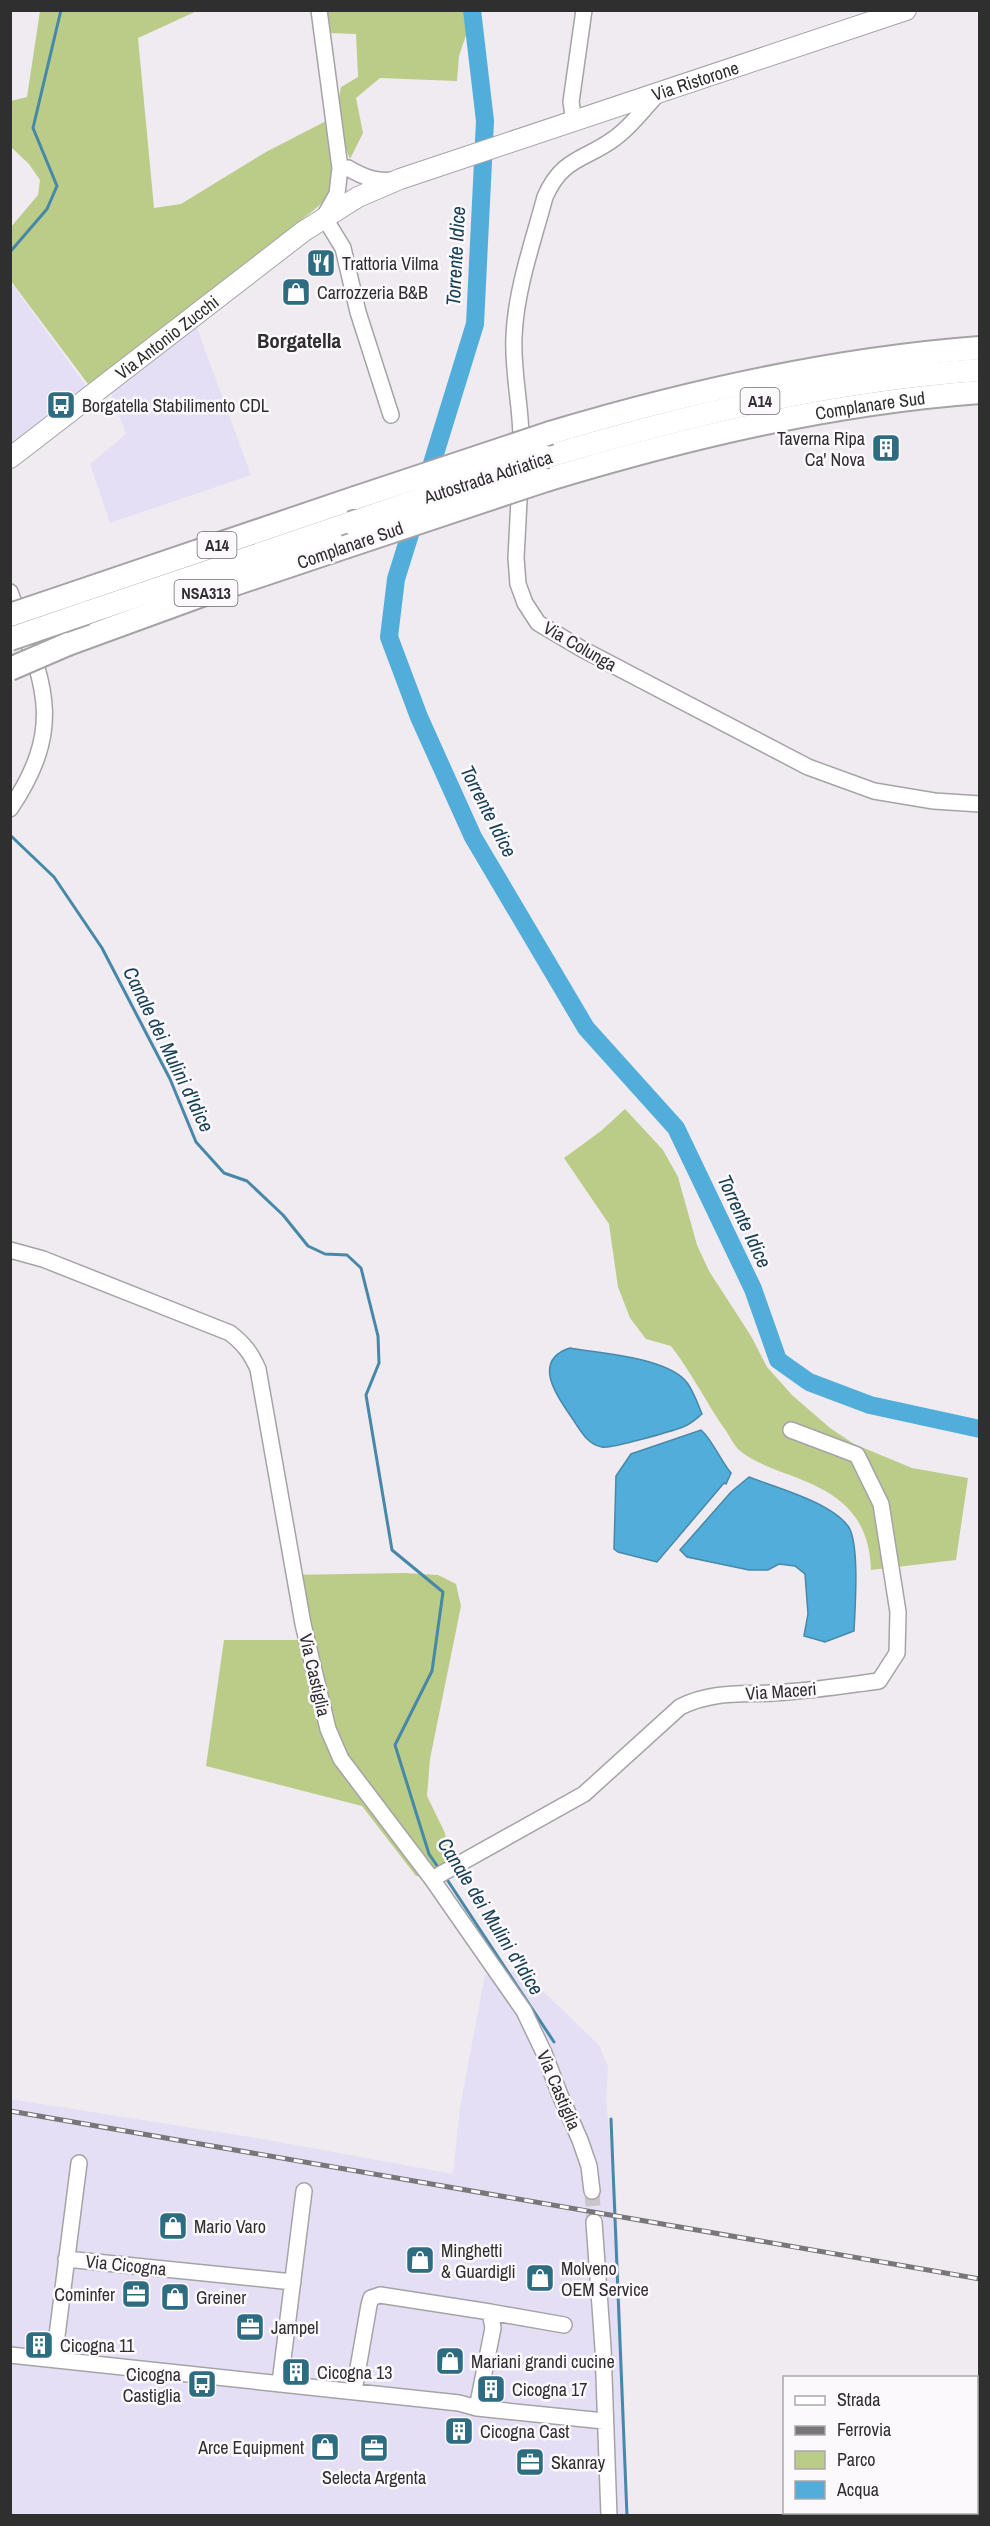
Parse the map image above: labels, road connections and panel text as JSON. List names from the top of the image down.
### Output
{
  "streets": {
    "highway": [
      "A14",
      "Complanare Sud",
      "Autostrada Adriatica",
      "NSA313"
    ],
    "main road": ["Via Ristorone", "Via Antonio Zucchi"],
    "street": [
      "Via Colunga",
      "Via Castiglia",
      "Via Maceri",
      "Via Cicogna"
    ]
  },
  "crossings": [
    ["Via Ristorone", "Via Antonio Zucchi"],
    ["Via Ristorone", "Via Colunga"],
    ["Via Castiglia", "Via Maceri"]
  ],
  "districts": ["Borgatella"],
  "water": ["Torrente Idice", "Canale dei Mulini d'Idice"],
  "places": {
    "restaurant": ["Trattoria Vilma"],
    "shop": [
      "Carrozzeria B&B",
      "Mario Varo",
      "Minghetti & Guardigli",
      "Molveno OEM Service",
      "Greiner",
      "Mariani grandi cucine",
      "Arce Equipment"
    ],
    "bus stop": ["Borgatella Stabilimento CDL", "Cicogna Castiglia"],
    "building": [
      "Taverna Ripa Ca' Nova",
      "Cicogna 11",
      "Cicogna 13",
      "Cicogna 17",
      "Cicogna Cast"
    ],
    "office": [
      "Cominfer",
      "Jampel",
      "Selecta Argenta",
      "Skanray"
    ]
  },
  "legend": [
    "Strada",
    "Ferrovia",
    "Parco",
    "Acqua"
  ]
}
